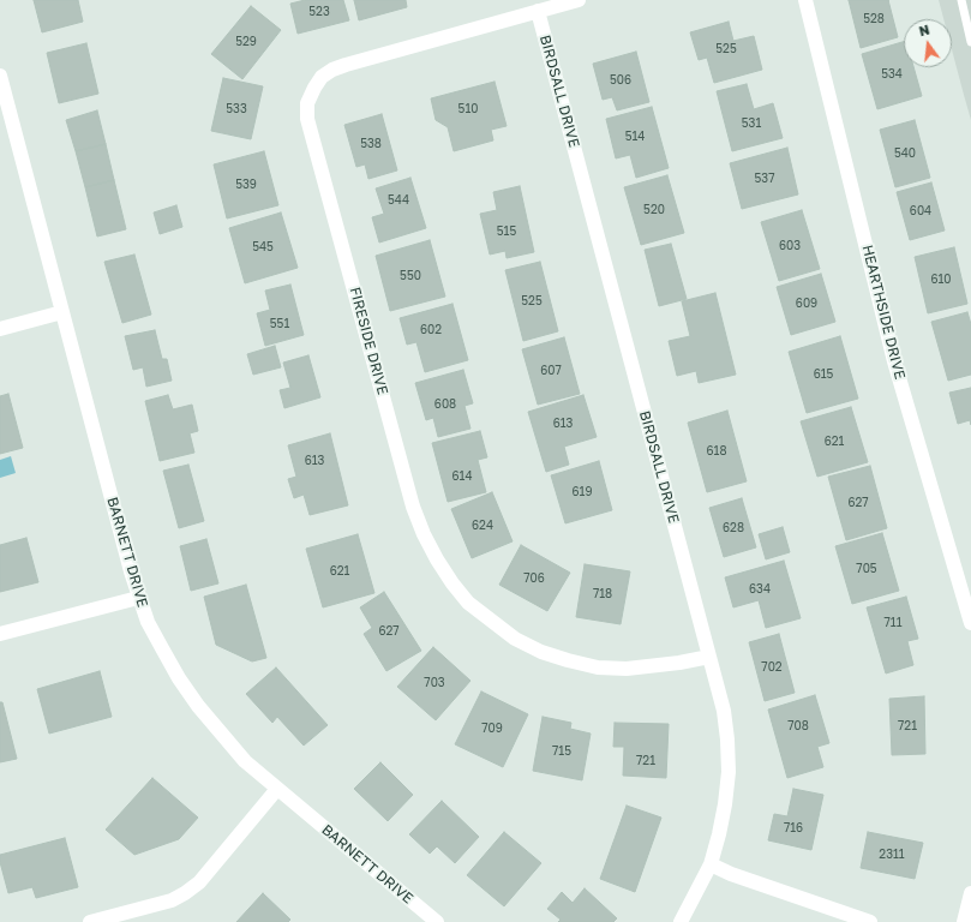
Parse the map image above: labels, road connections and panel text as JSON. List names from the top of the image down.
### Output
{
  "streets": {
    "street": [
      "BIRDSALL DRIVE",
      "HEARTHSIDE DRIVE",
      "FIRESIDE DRIVE",
      "BARNETT DRIVE"
    ]
  },
  "crossings": [
    ["BIRDSALL DRIVE", "FIRESIDE DRIVE"]
  ],
  "house_numbers": [
    "523",
    "528",
    "529",
    "525",
    "534",
    "506",
    "533",
    "510",
    "531",
    "514",
    "538",
    "540",
    "537",
    "539",
    "544",
    "520",
    "604",
    "515",
    "603",
    "545",
    "550",
    "610",
    "525",
    "609",
    "551",
    "602",
    "607",
    "615",
    "608",
    "613",
    "621",
    "618",
    "613",
    "614",
    "619",
    "627",
    "624",
    "628",
    "705",
    "621",
    "706",
    "634",
    "718",
    "711",
    "627",
    "702",
    "703",
    "708",
    "721",
    "709",
    "715",
    "721",
    "716",
    "2311"
  ],
  "north": "top"
}
